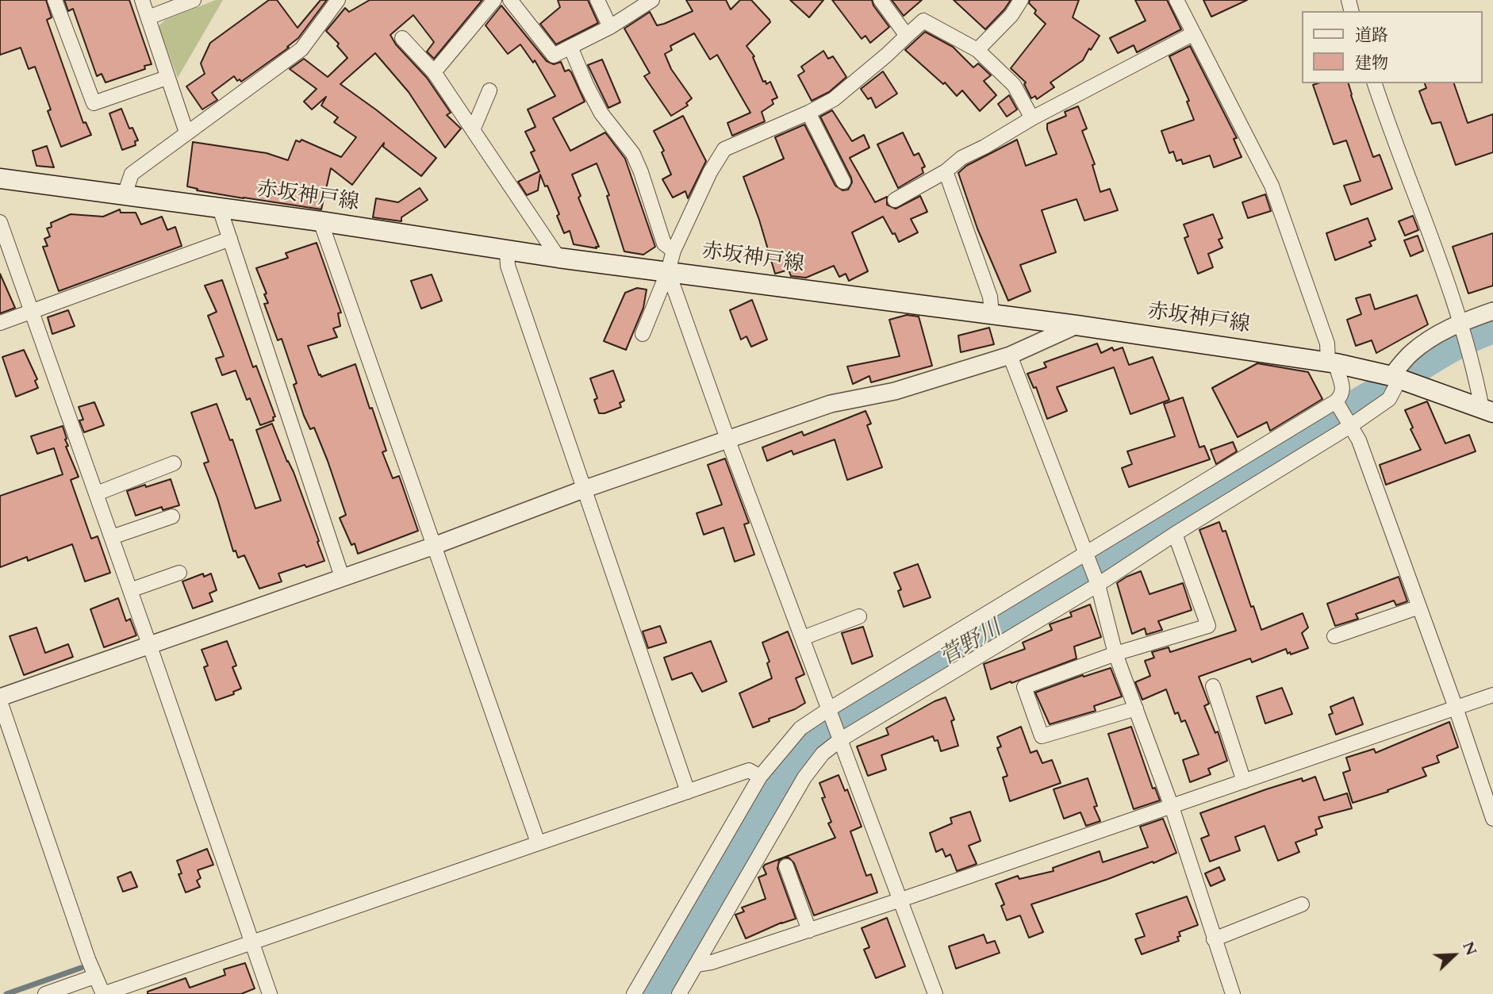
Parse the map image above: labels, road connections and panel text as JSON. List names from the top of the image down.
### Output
{
  "streets": {
    "main road": ["赤坂神戸線"]
  },
  "water": ["菅野川"],
  "legend": ["道路", "建物"],
  "north": "top right"
}
